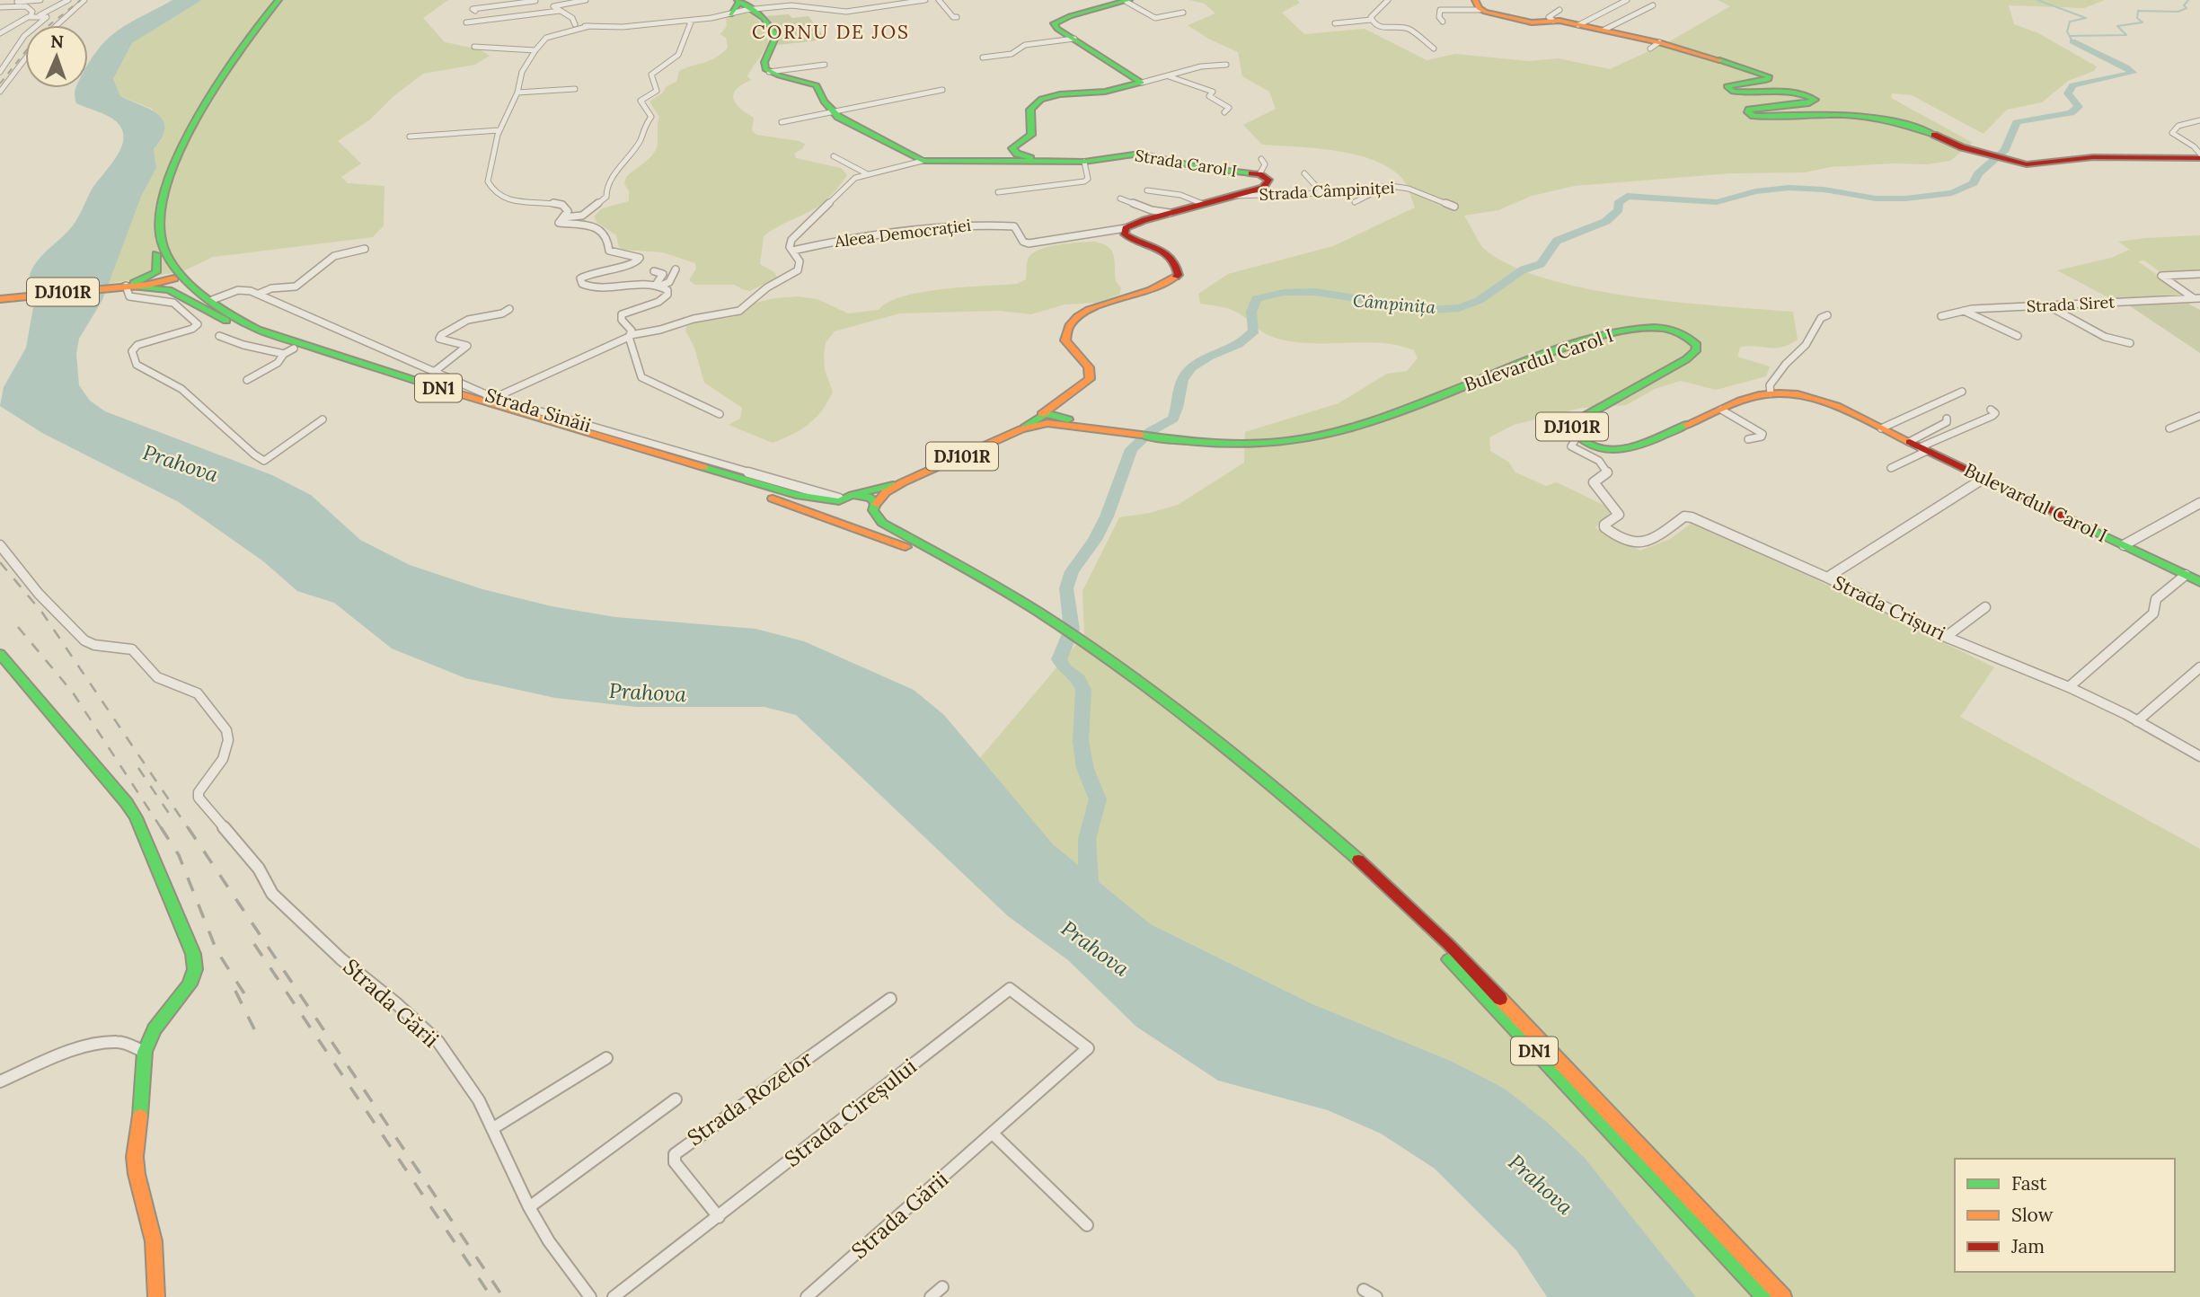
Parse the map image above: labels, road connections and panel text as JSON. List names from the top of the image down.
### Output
{
  "streets": {
    "main road": [
      "Strada Carol I",
      "DJ101R",
      "Bulevardul Carol I",
      "DN1"
    ],
    "street": [
      "Strada Câmpiniței",
      "Aleea Democrației",
      "Strada Siret",
      "Strada Sinăii",
      "Strada Crișuri",
      "Strada Gării",
      "Strada Rozelor",
      "Strada Cireșului"
    ]
  },
  "crossings": [
    ["Strada Carol I", "Strada Câmpiniței"],
    ["Strada Carol I", "Aleea Democrației"],
    ["DJ101R", "Bulevardul Carol I"],
    ["DJ101R", "DN1"],
    ["Bulevardul Carol I", "Strada Crișuri"],
    ["DN1", "Strada Sinăii"],
    ["Strada Gării", "Strada Cireșului"],
    ["Strada Rozelor", "Strada Cireșului"]
  ],
  "districts": ["CORNU DE JOS"],
  "water": ["Câmpinița", "Prahova"],
  "legend": ["Fast", "Slow", "Jam"],
  "north": "top"
}
